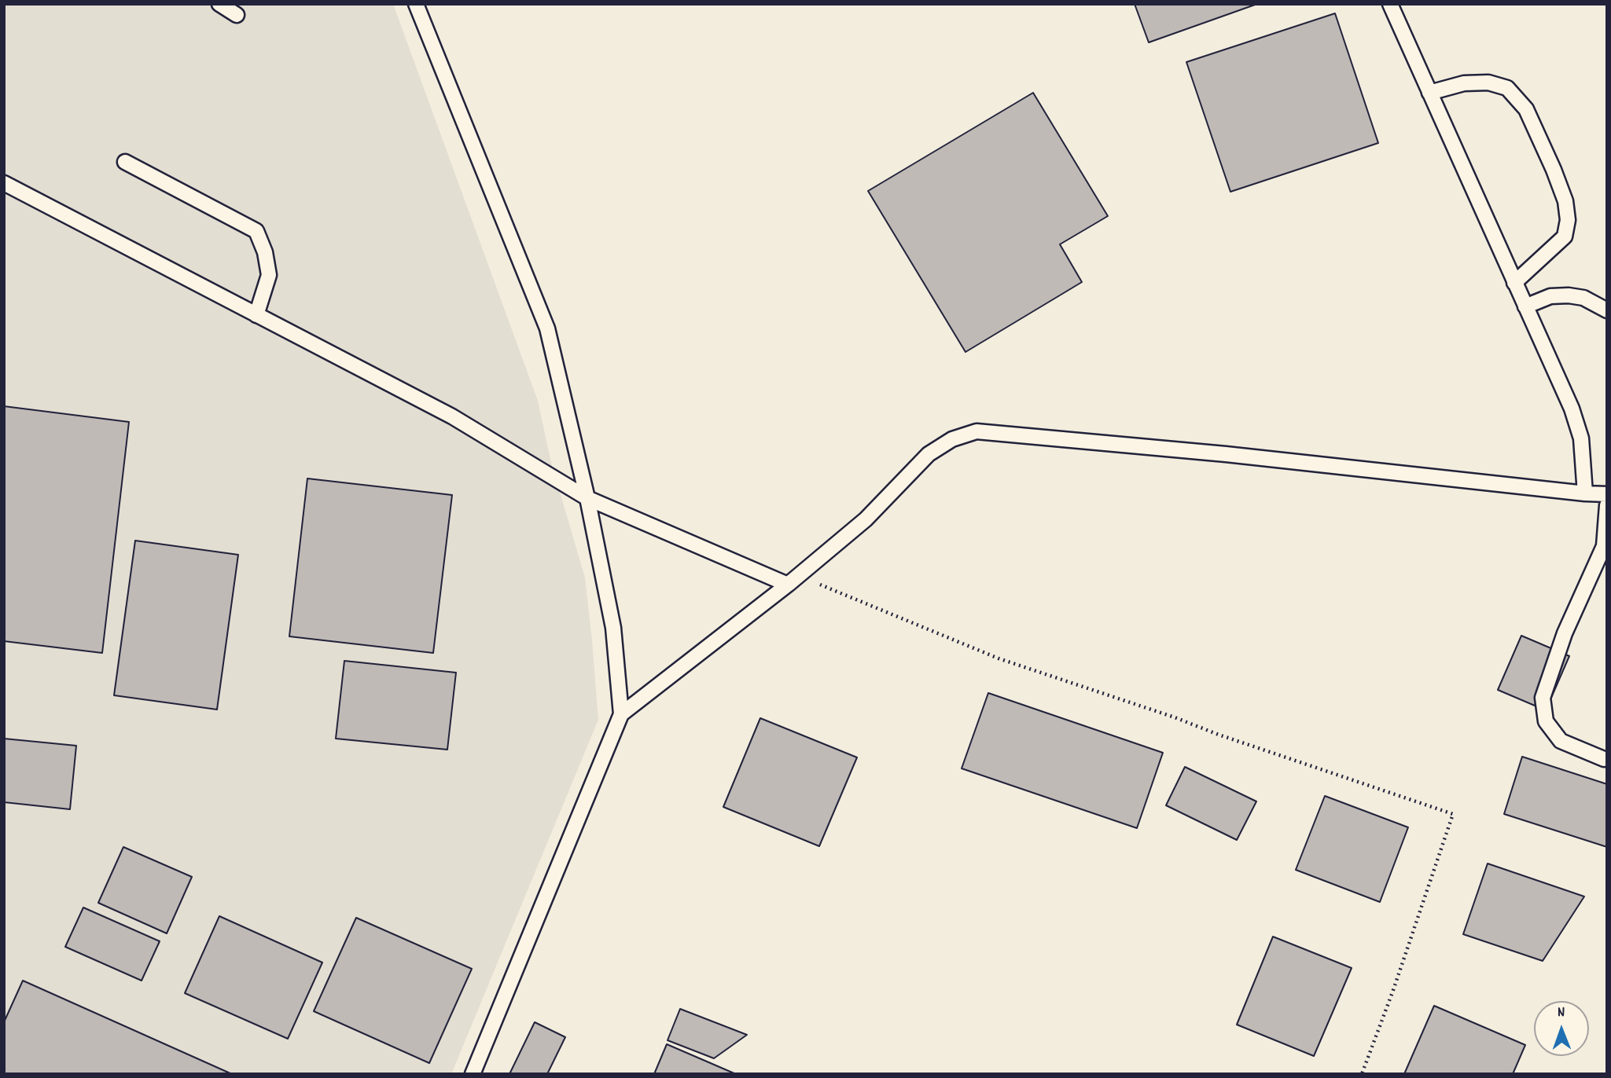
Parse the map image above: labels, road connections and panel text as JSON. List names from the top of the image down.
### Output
{
  "north": "top"
}
